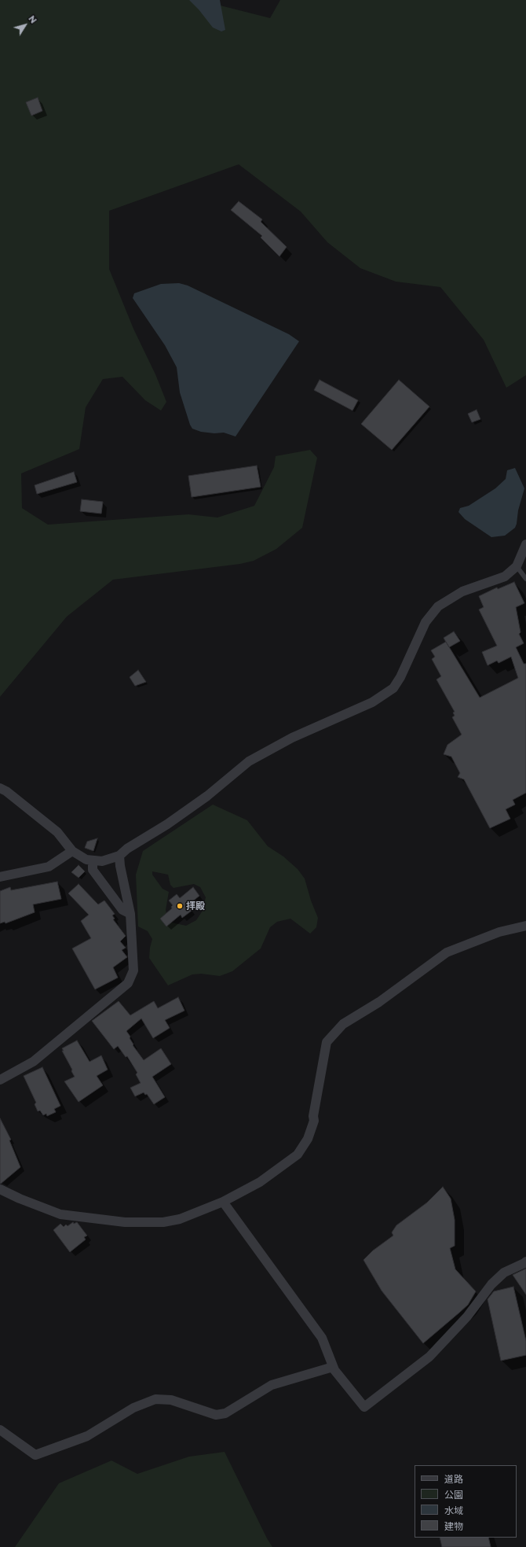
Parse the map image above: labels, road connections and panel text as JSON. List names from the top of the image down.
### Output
{
  "places": ["拝殿"],
  "legend": [
    "道路",
    "公園",
    "水域",
    "建物"
  ],
  "north": "top right"
}
